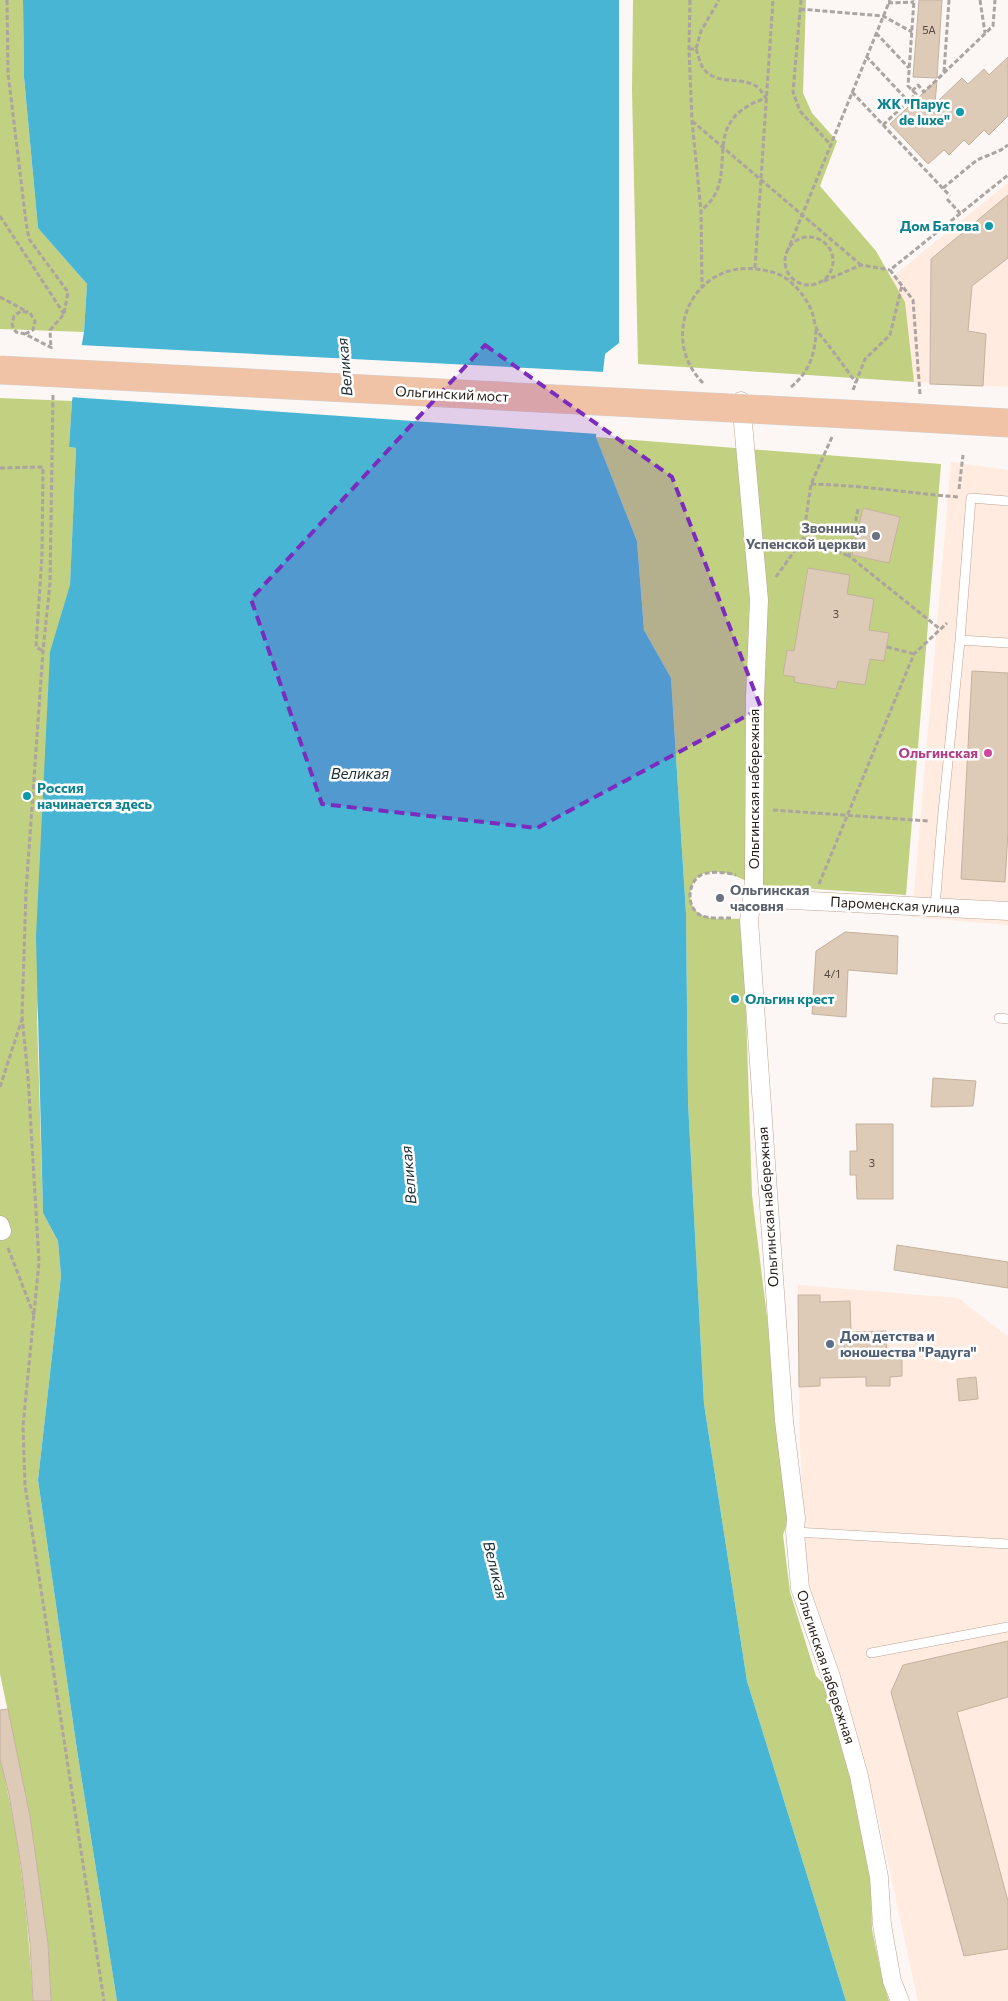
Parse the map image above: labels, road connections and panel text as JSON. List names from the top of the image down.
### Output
{
  "streets": {
    "main road": ["Ольгинский мост"],
    "street": ["Ольгинская набережная", "Пароменская улица"]
  },
  "crossings": [
    ["Ольгинская набережная", "Пароменская улица"]
  ],
  "water": ["Великая"],
  "places": [
    "ЖК \"Парус de luxe\"",
    "Дом Батова",
    "Звонница Успенской церкви",
    "Ольгинская",
    "Россия начинается здесь",
    "Ольгинская часовня",
    "Ольгин крест",
    "Дом детства и юношества \"Радуга\""
  ],
  "house_numbers": [
    "5А",
    "3",
    "4/1",
    "3"
  ]
}
